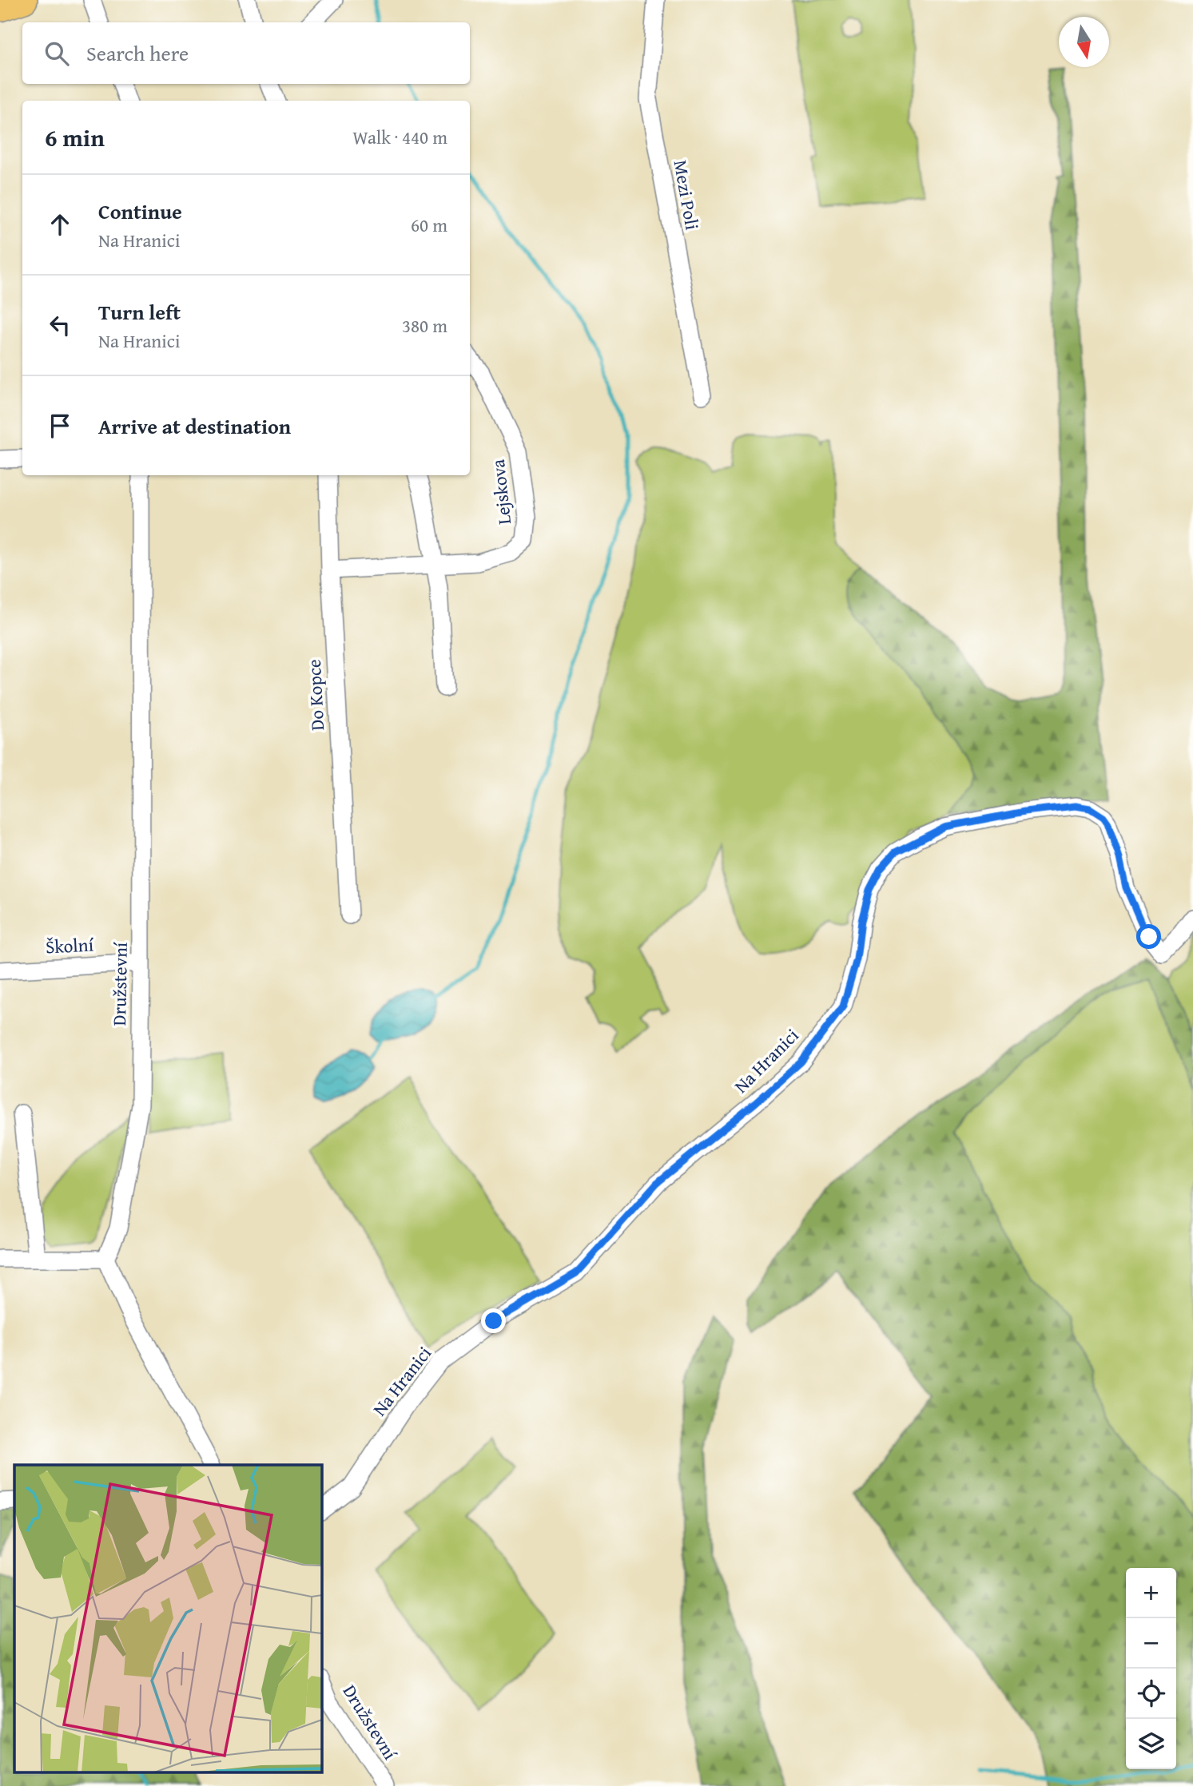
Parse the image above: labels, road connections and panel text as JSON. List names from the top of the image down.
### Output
{
  "streets": {
    "street": [
      "Mezi Poli",
      "Lejskova",
      "Do Kopce",
      "Školní",
      "Družstevní",
      "Na Hranici"
    ]
  },
  "crossings": [
    ["Lejskova", "Do Kopce"],
    ["Školní", "Družstevní"]
  ],
  "north": "bottom",
  "page": {
    "search": "Search here",
    "heading": ["6 min", "Walk · 440 m"],
    "list": [
      ["Continue", "Na Hranici", "60 m"],
      ["Turn left", "Na Hranici", "380 m"],
      "Arrive at destination"
    ],
    "map_buttons": ["+", "−"]
  }
}
